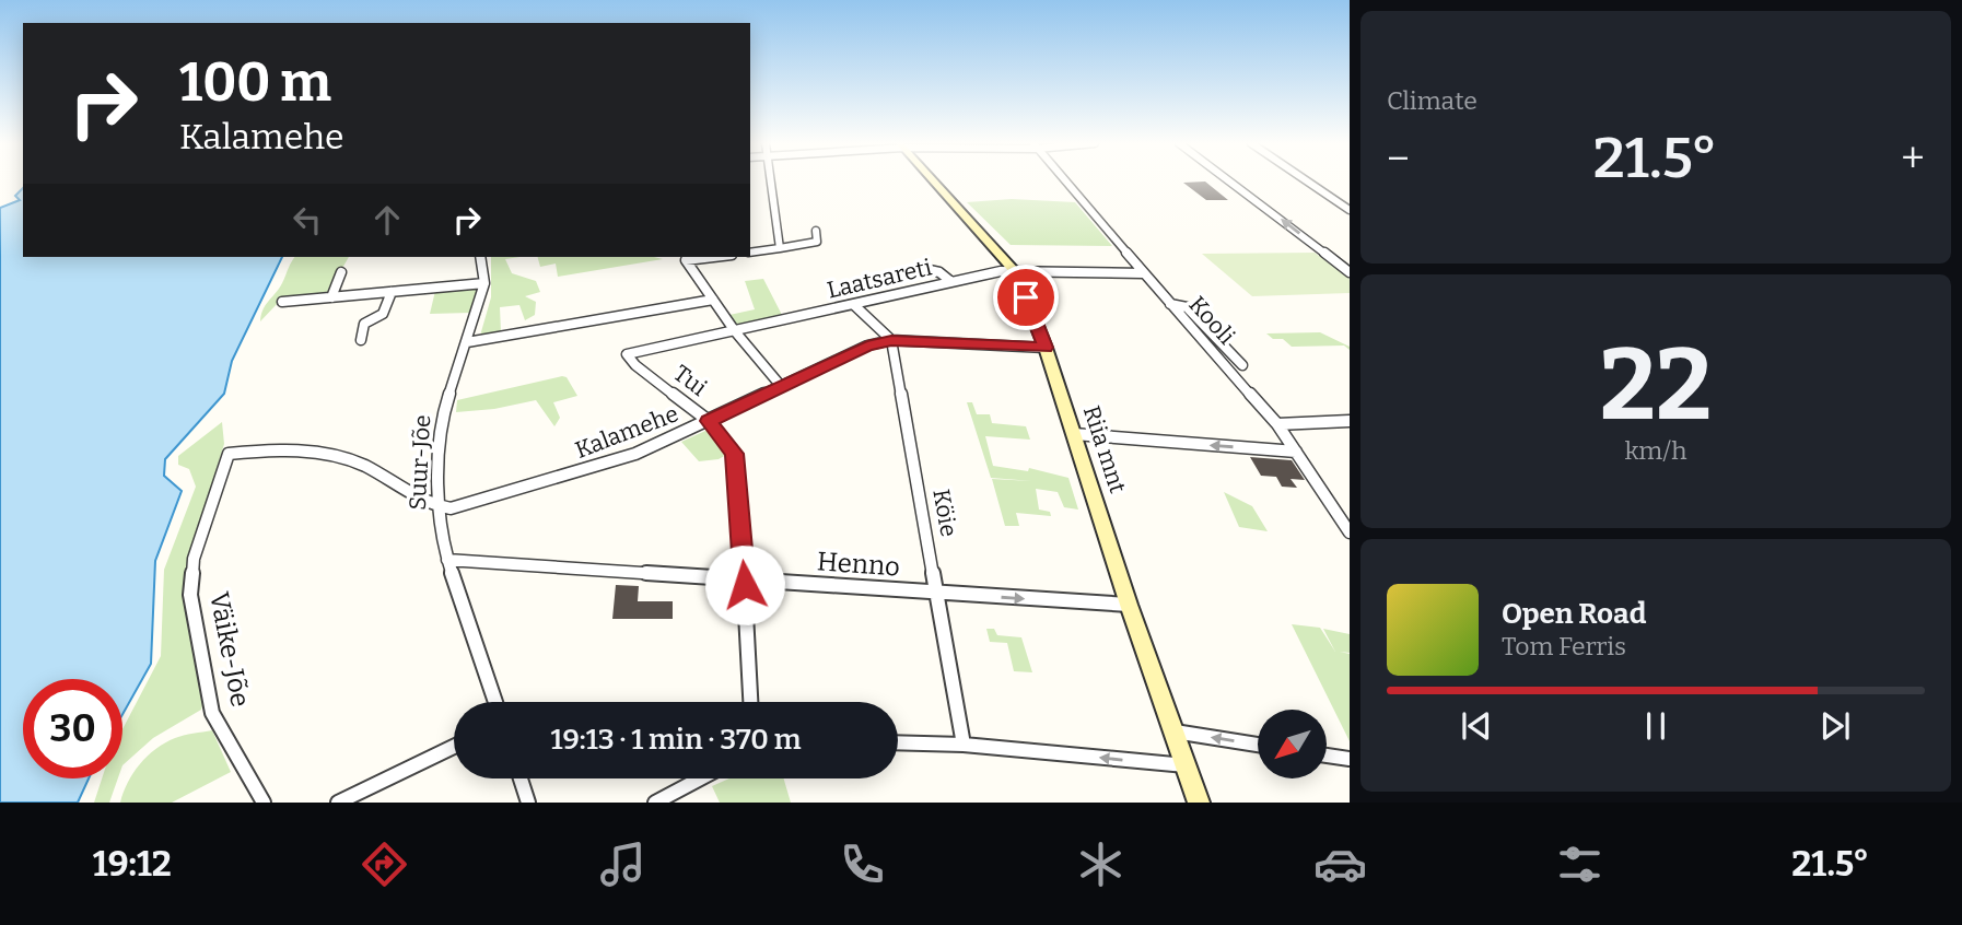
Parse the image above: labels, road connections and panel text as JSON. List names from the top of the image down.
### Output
{
  "streets": {
    "main road": ["Riia mnt"],
    "street": [
      "Laatsareti",
      "Kooli",
      "Tui",
      "Kalamehe",
      "Suur-Jõe",
      "Köie",
      "Henno",
      "Väike-Jõe"
    ]
  },
  "crossings": [
    ["Laatsareti", "Kooli"],
    ["Laatsareti", "Tui"],
    ["Laatsareti", "Riia mnt"],
    ["Tui", "Kalamehe"],
    ["Tui", "Henno"],
    ["Kalamehe", "Riia mnt"],
    ["Kalamehe", "Suur-Jõe"],
    ["Kalamehe", "Köie"],
    ["Kalamehe", "Väike-Jõe"],
    ["Riia mnt", "Henno"],
    ["Suur-Jõe", "Henno"],
    ["Suur-Jõe", "Väike-Jõe"],
    ["Köie", "Henno"]
  ],
  "north": "bottom left",
  "page": {
    "tile": [
      "Climate",
      ["22", "km/h"]
    ],
    "turn": ["100 m", "Kalamehe"],
    "heat": ["−", "21.5°", "+"],
    "song": ["Open Road", "Tom Ferris"],
    "limit": "30",
    "trip": "19:13 · 1 min · 370 m",
    "tabs": ["19:12", "21.5°"]
  }
}
